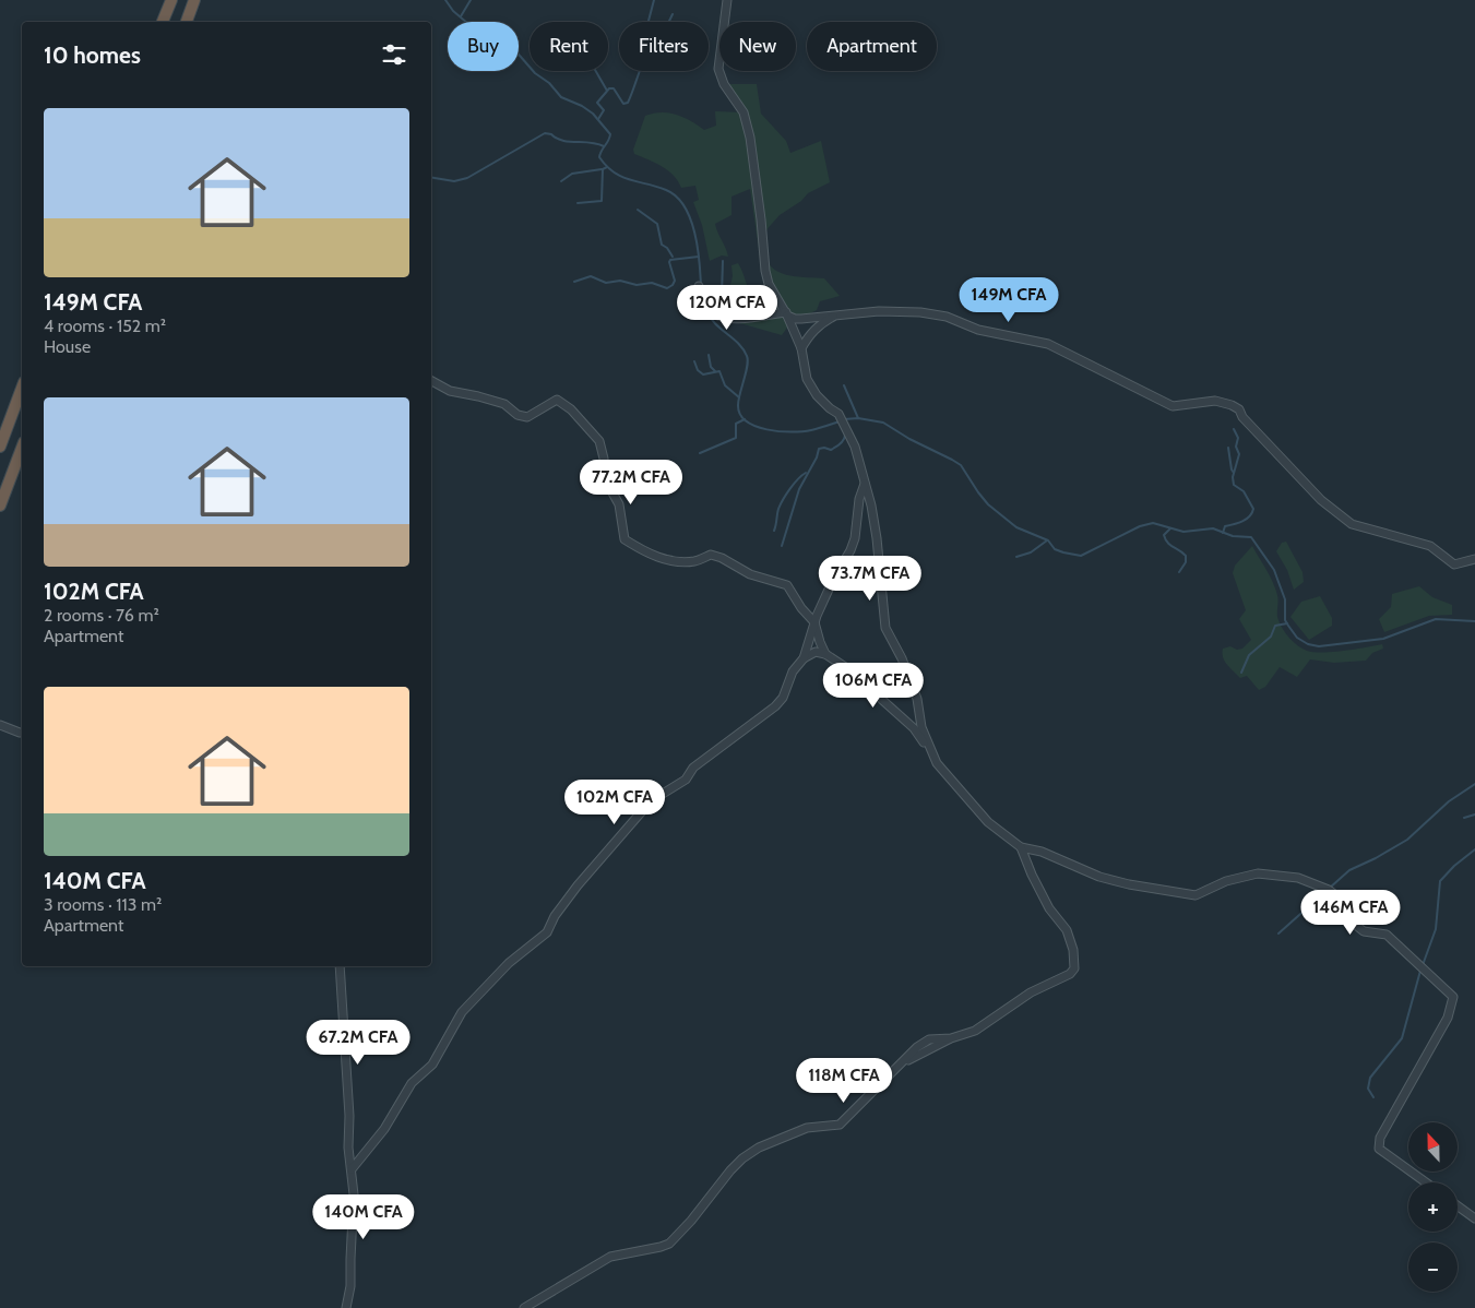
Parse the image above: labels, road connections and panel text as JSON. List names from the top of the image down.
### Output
{
  "north": "top",
  "page": {
    "chip": [
      "Buy",
      "Rent",
      "Filters",
      "New",
      "Apartment"
    ],
    "heading": "10 homes",
    "list": [
      {
        "name": "149M CFA",
        "note": "4 rooms · 152 m² · House"
      },
      {
        "name": "102M CFA",
        "note": "2 rooms · 76 m² · Apartment"
      },
      {
        "name": "140M CFA",
        "note": "3 rooms · 113 m² · Apartment"
      }
    ],
    "price": [
      "149M CFA",
      "120M CFA",
      "77.2M CFA",
      "73.7M CFA",
      "106M CFA",
      "102M CFA",
      "146M CFA",
      "67.2M CFA",
      "118M CFA",
      "140M CFA"
    ],
    "map_buttons": ["+", "−"]
  }
}
